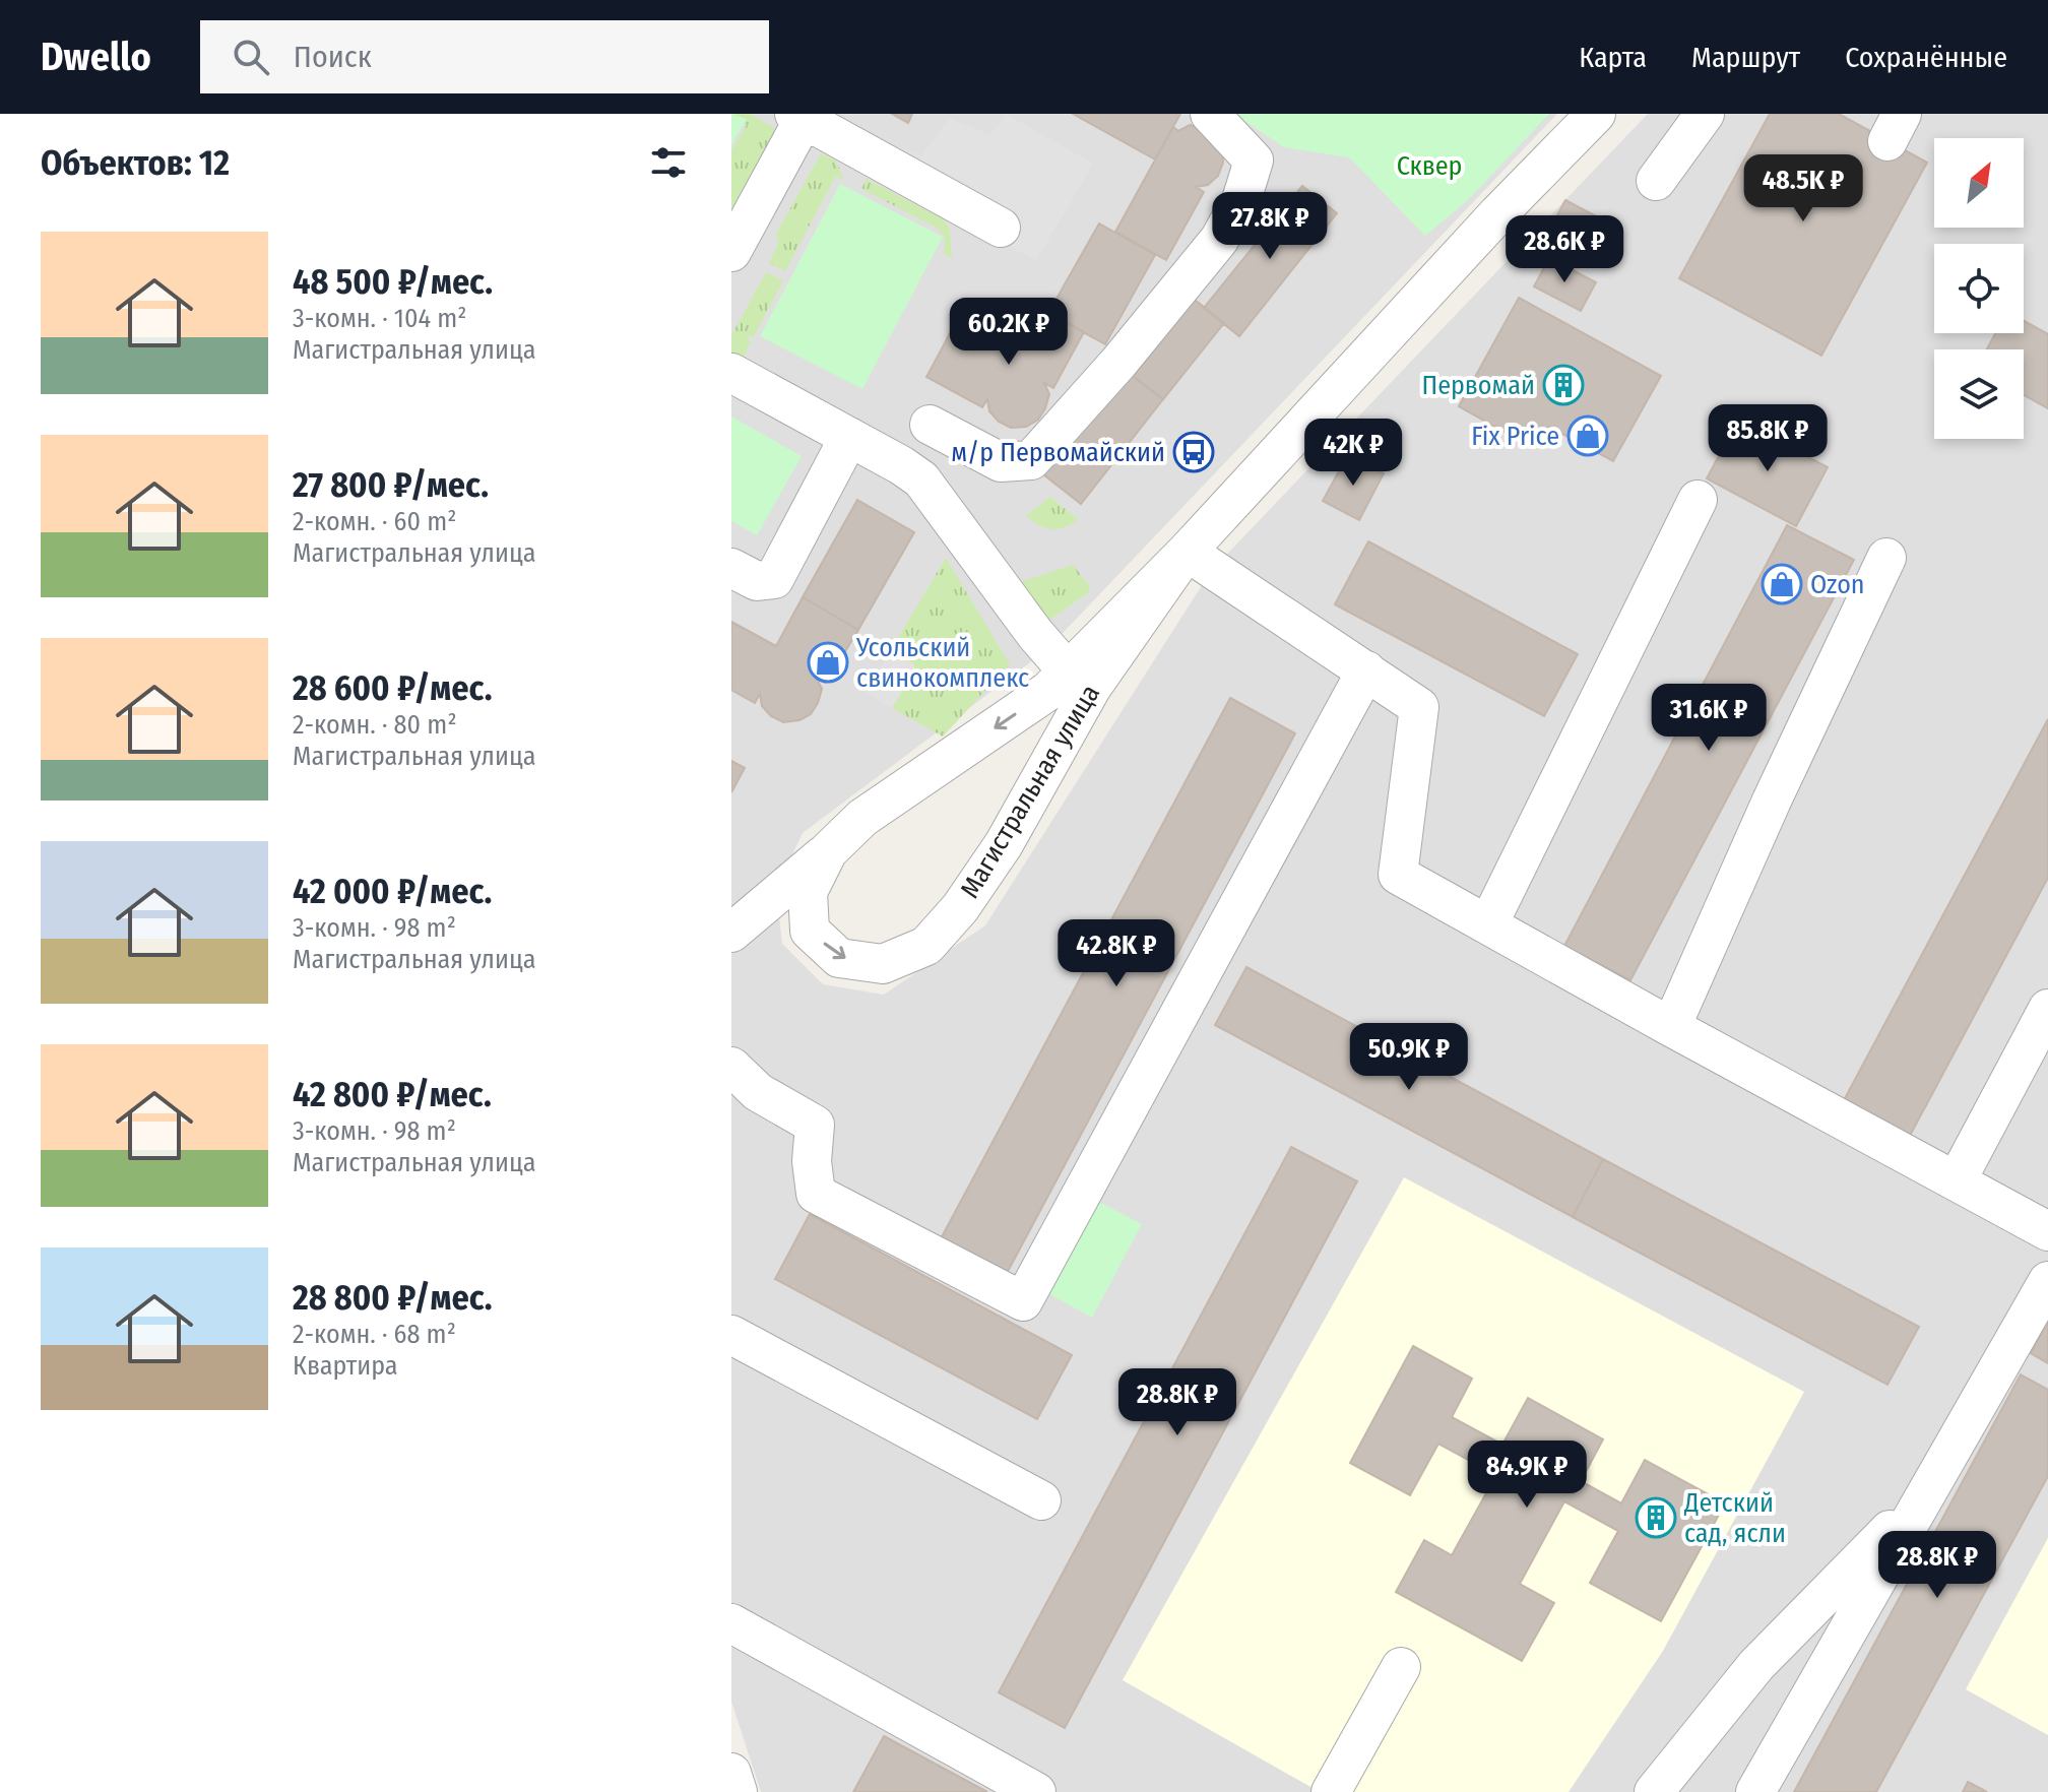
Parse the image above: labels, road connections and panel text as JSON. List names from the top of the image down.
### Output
{
  "streets": {
    "street": ["Магистральная улица"]
  },
  "parks": ["Сквер"],
  "places": {
    "building": ["Первомай", "Детский сад, ясли"],
    "shop": ["Fix Price", "Ozon", "Усольский свинокомплекс"],
    "bus stop": ["м/р Первомайский"]
  },
  "north": "top right",
  "page": {
    "header": "Dwello",
    "search": "Поиск",
    "nav": ["Карта", "Маршрут", "Сохранённые"],
    "heading": "Объектов: 12",
    "price": [
      "48.5K ₽",
      "27.8K ₽",
      "28.6K ₽",
      "60.2K ₽",
      "85.8K ₽",
      "42K ₽",
      "31.6K ₽",
      "42.8K ₽",
      "50.9K ₽",
      "28.8K ₽",
      "84.9K ₽",
      "28.8K ₽"
    ],
    "list": [
      {
        "name": "48 500 ₽/мес.",
        "note": "3-комн. · 104 m² · Магистральная улица"
      },
      {
        "name": "27 800 ₽/мес.",
        "note": "2-комн. · 60 m² · Магистральная улица"
      },
      {
        "name": "28 600 ₽/мес.",
        "note": "2-комн. · 80 m² · Магистральная улица"
      },
      {
        "name": "42 000 ₽/мес.",
        "note": "3-комн. · 98 m² · Магистральная улица"
      },
      {
        "name": "42 800 ₽/мес.",
        "note": "3-комн. · 98 m² · Магистральная улица"
      },
      {
        "name": "28 800 ₽/мес.",
        "note": "2-комн. · 68 m² · Квартира"
      }
    ]
  }
}
